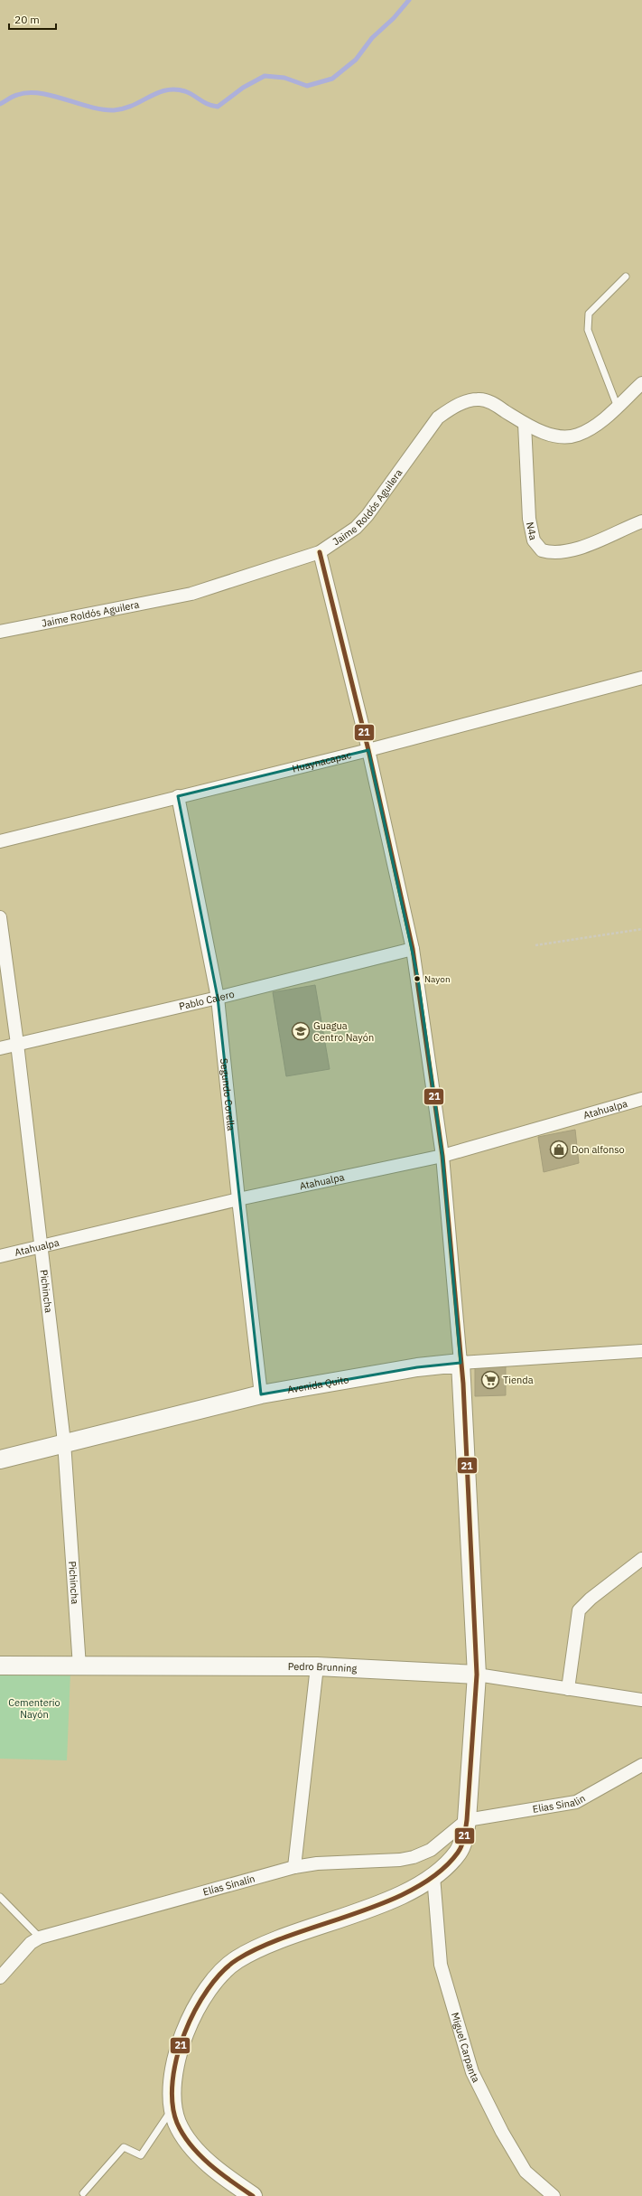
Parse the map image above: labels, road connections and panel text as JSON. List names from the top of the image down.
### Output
{
  "streets": {
    "street": [
      "Jaime Roldós Aguilera",
      "N4a",
      "Huaynacapac",
      "Pablo Calero",
      "Segundo Corella",
      "Atahualpa",
      "Pichincha",
      "Avenida Quito",
      "Pedro Brunning",
      "Elias Sinalin",
      "Elías Sinalín",
      "Miguel Carpanta"
    ]
  },
  "crossings": [
    ["Jaime Roldós Aguilera", "N4a"],
    ["Huaynacapac", "Segundo Corella"],
    ["Pablo Calero", "Segundo Corella"],
    ["Pablo Calero", "Pichincha"],
    ["Segundo Corella", "Atahualpa"],
    ["Segundo Corella", "Avenida Quito"],
    ["Atahualpa", "Pichincha"],
    ["Pichincha", "Avenida Quito"],
    ["Pichincha", "Pedro Brunning"],
    ["Elias Sinalin", "Elías Sinalín"]
  ],
  "parks": ["Cementerio Nayón"],
  "places": {
    "other": ["Nayon"],
    "school or university": ["Guagua Centro Nayón"],
    "shop": ["Don alfonso"],
    "supermarket": ["Tienda"]
  },
  "lines": ["transit line 21"],
  "scale_bar": "20 m"
}
